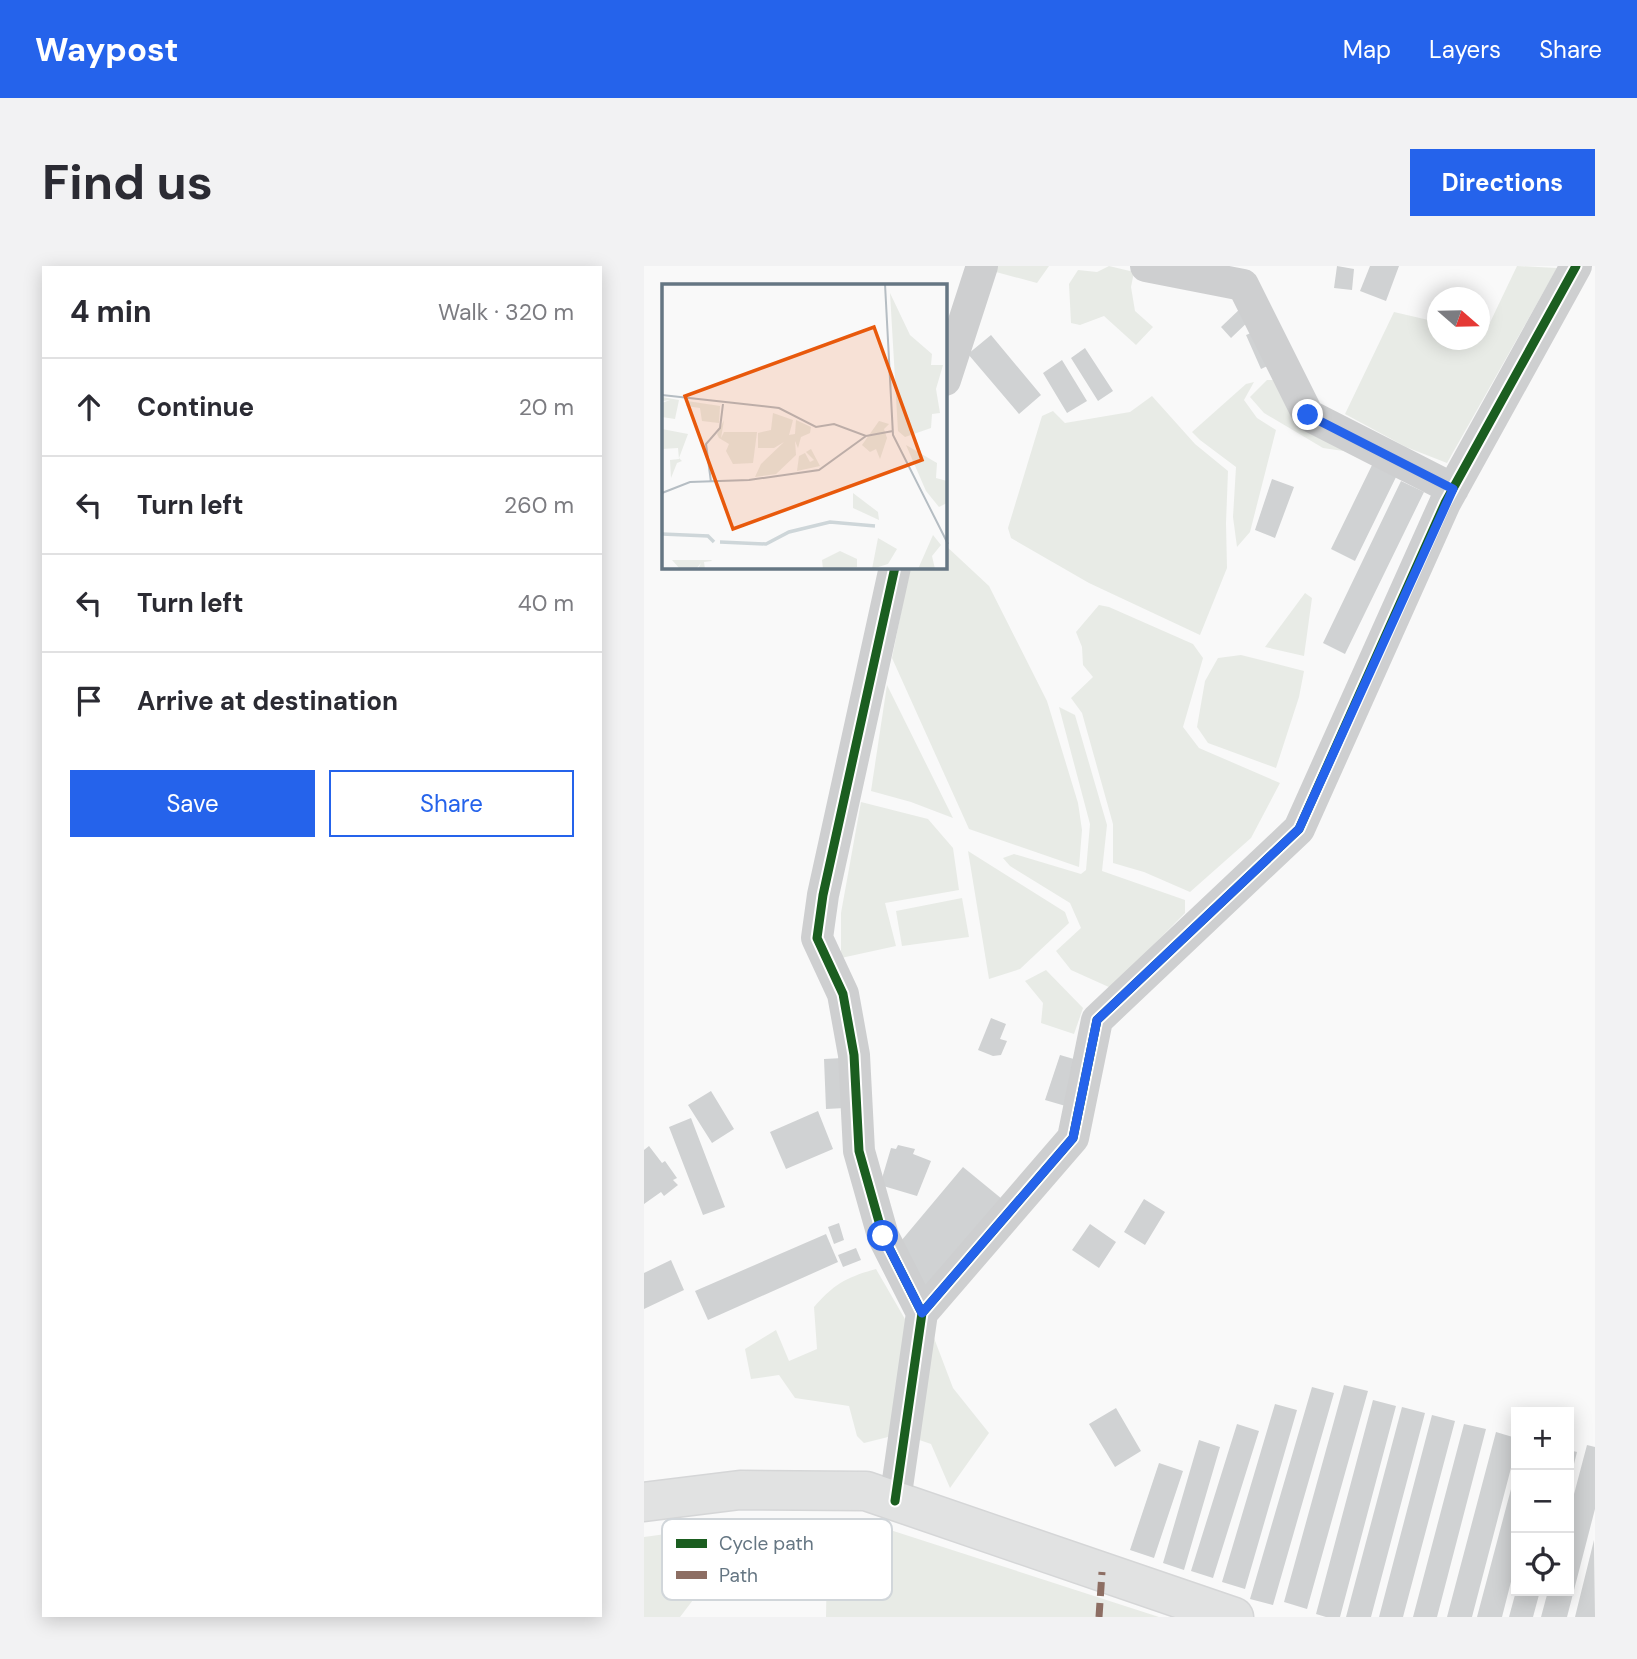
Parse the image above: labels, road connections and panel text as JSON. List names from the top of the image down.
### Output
{
  "legend": ["Cycle path", "Path"],
  "north": "right",
  "page": {
    "header": "Waypost",
    "nav": ["Map", "Layers", "Share"],
    "buttons": [
      "Directions",
      ["Save", "Share"]
    ],
    "title": "Find us",
    "heading": ["4 min", "Walk · 320 m"],
    "list": [
      ["Continue", "20 m"],
      ["Turn left", "260 m"],
      ["Turn left", "40 m"],
      "Arrive at destination"
    ],
    "map_buttons": ["+", "−"]
  }
}
